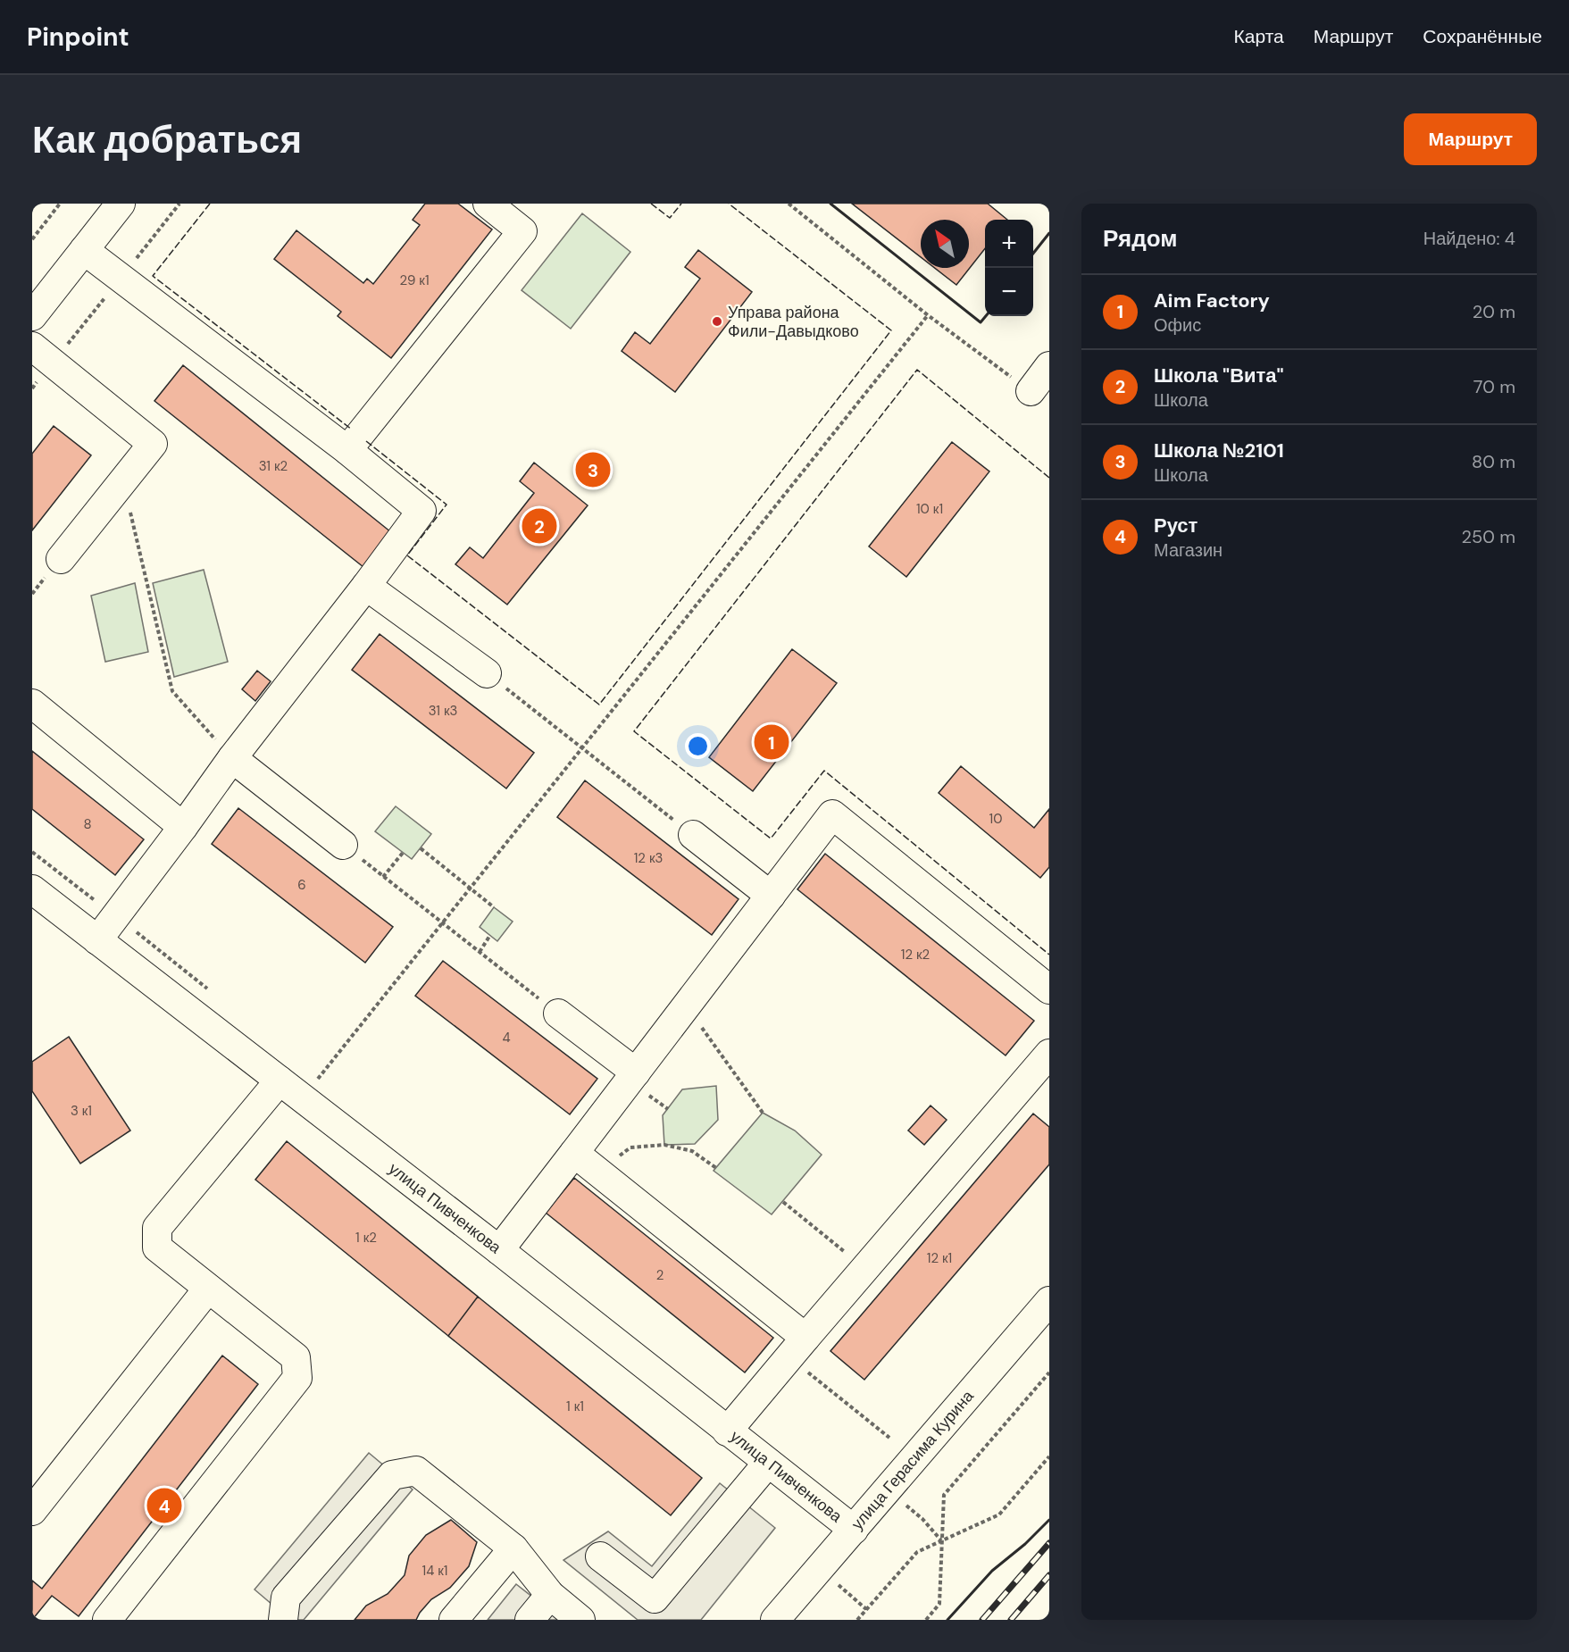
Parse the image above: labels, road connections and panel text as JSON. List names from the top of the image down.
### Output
{
  "streets": {
    "street": ["улица Пивченкова", "улица Герасима Курина"]
  },
  "crossings": [
    ["улица Пивченкова", "улица Герасима Курина"]
  ],
  "places": ["Управа района Фили-Давыдково"],
  "house_numbers": [
    "29 к1",
    "31 к2",
    "10 к1",
    "31 к3",
    "10",
    "8",
    "12 к3",
    "6",
    "12 к2",
    "4",
    "3 к1",
    "1 к2",
    "12 к1",
    "2",
    "1 к1",
    "14 к1"
  ],
  "north": "top left",
  "page": {
    "header": "Pinpoint",
    "nav": ["Карта", "Маршрут", "Сохранённые"],
    "buttons": "Маршрут",
    "title": "Как добраться",
    "heading": ["Рядом", "Найдено: 4"],
    "map_buttons": ["+", "−"],
    "list": [
      {
        "mark": "1",
        "name": "Aim Factory",
        "note": "Офис",
        "value": "20 m"
      },
      {
        "mark": "2",
        "name": "Школа \"Вита\"",
        "note": "Школа",
        "value": "70 m"
      },
      {
        "mark": "3",
        "name": "Школа №2101",
        "note": "Школа",
        "value": "80 m"
      },
      {
        "mark": "4",
        "name": "Руст",
        "note": "Магазин",
        "value": "250 m"
      }
    ],
    "pins": [
      "3",
      "2",
      "1",
      "4"
    ]
  }
}
